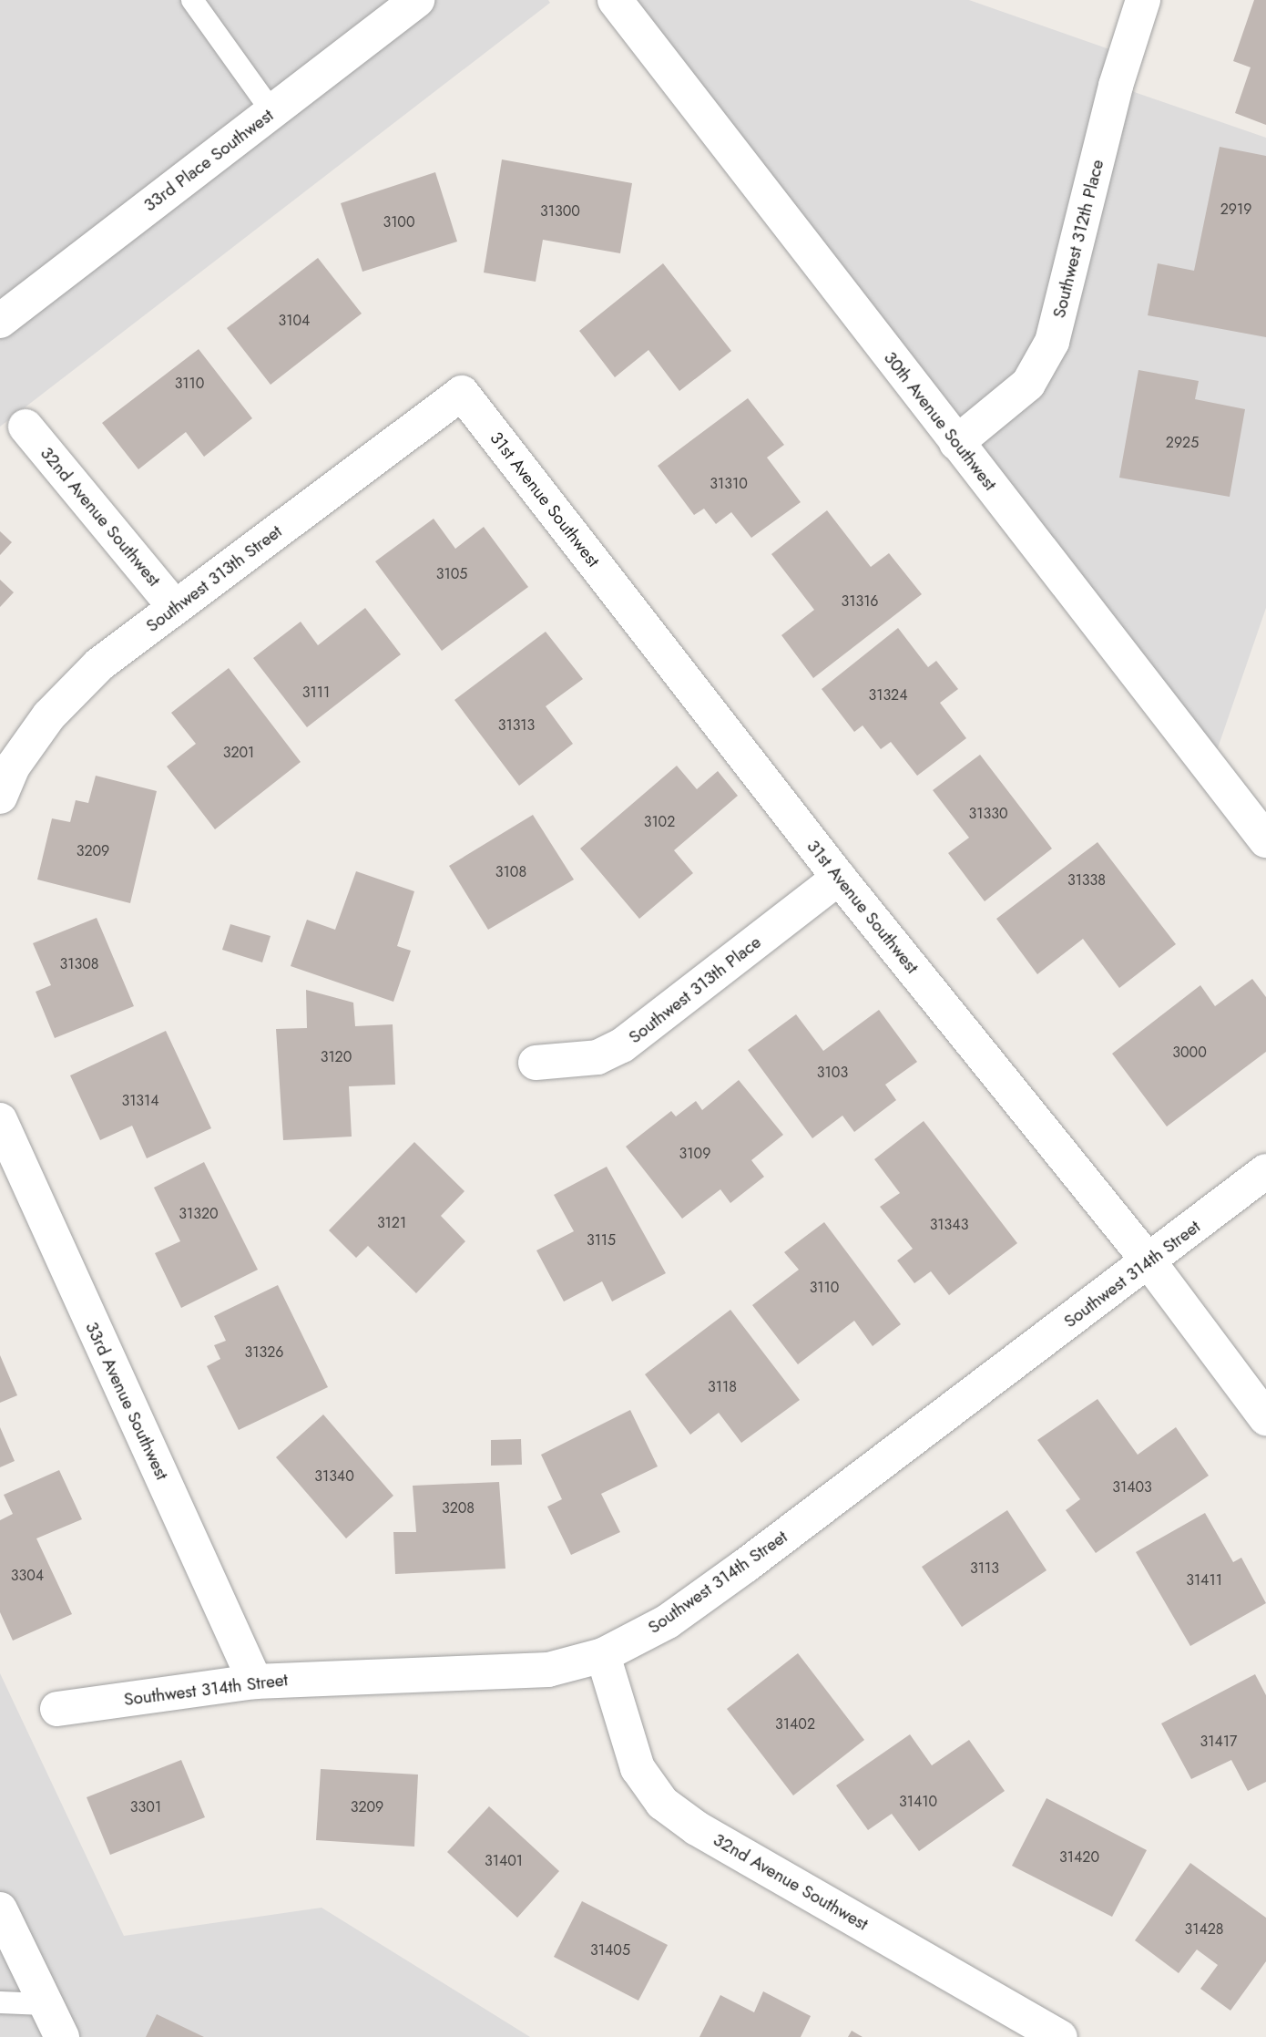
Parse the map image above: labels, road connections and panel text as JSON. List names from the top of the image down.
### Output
{
  "streets": {
    "street": [
      "33rd Place Southwest",
      "Southwest 312th Place",
      "30th Avenue Southwest",
      "31st Avenue Southwest",
      "32nd Avenue Southwest",
      "Southwest 313th Street",
      "Southwest 313th Place",
      "Southwest 314th Street",
      "33rd Avenue Southwest"
    ]
  },
  "crossings": [
    ["Southwest 312th Place", "30th Avenue Southwest"],
    ["31st Avenue Southwest", "Southwest 313th Street"],
    ["31st Avenue Southwest", "Southwest 313th Place"],
    ["31st Avenue Southwest", "Southwest 314th Street"],
    ["32nd Avenue Southwest", "Southwest 313th Street"],
    ["32nd Avenue Southwest", "Southwest 314th Street"],
    ["Southwest 314th Street", "33rd Avenue Southwest"]
  ],
  "house_numbers": [
    "2919",
    "31300",
    "3100",
    "3104",
    "3110",
    "2925",
    "31310",
    "3105",
    "31316",
    "3111",
    "31324",
    "31313",
    "3201",
    "31330",
    "3102",
    "3209",
    "3108",
    "31338",
    "31308",
    "3000",
    "3120",
    "3103",
    "31314",
    "3109",
    "31320",
    "3121",
    "31343",
    "3115",
    "3110",
    "31326",
    "3118",
    "31340",
    "31403",
    "3208",
    "3113",
    "3304",
    "31411",
    "31402",
    "31417",
    "31410",
    "3301",
    "3209",
    "31420",
    "31401",
    "31428",
    "31405"
  ]
}
